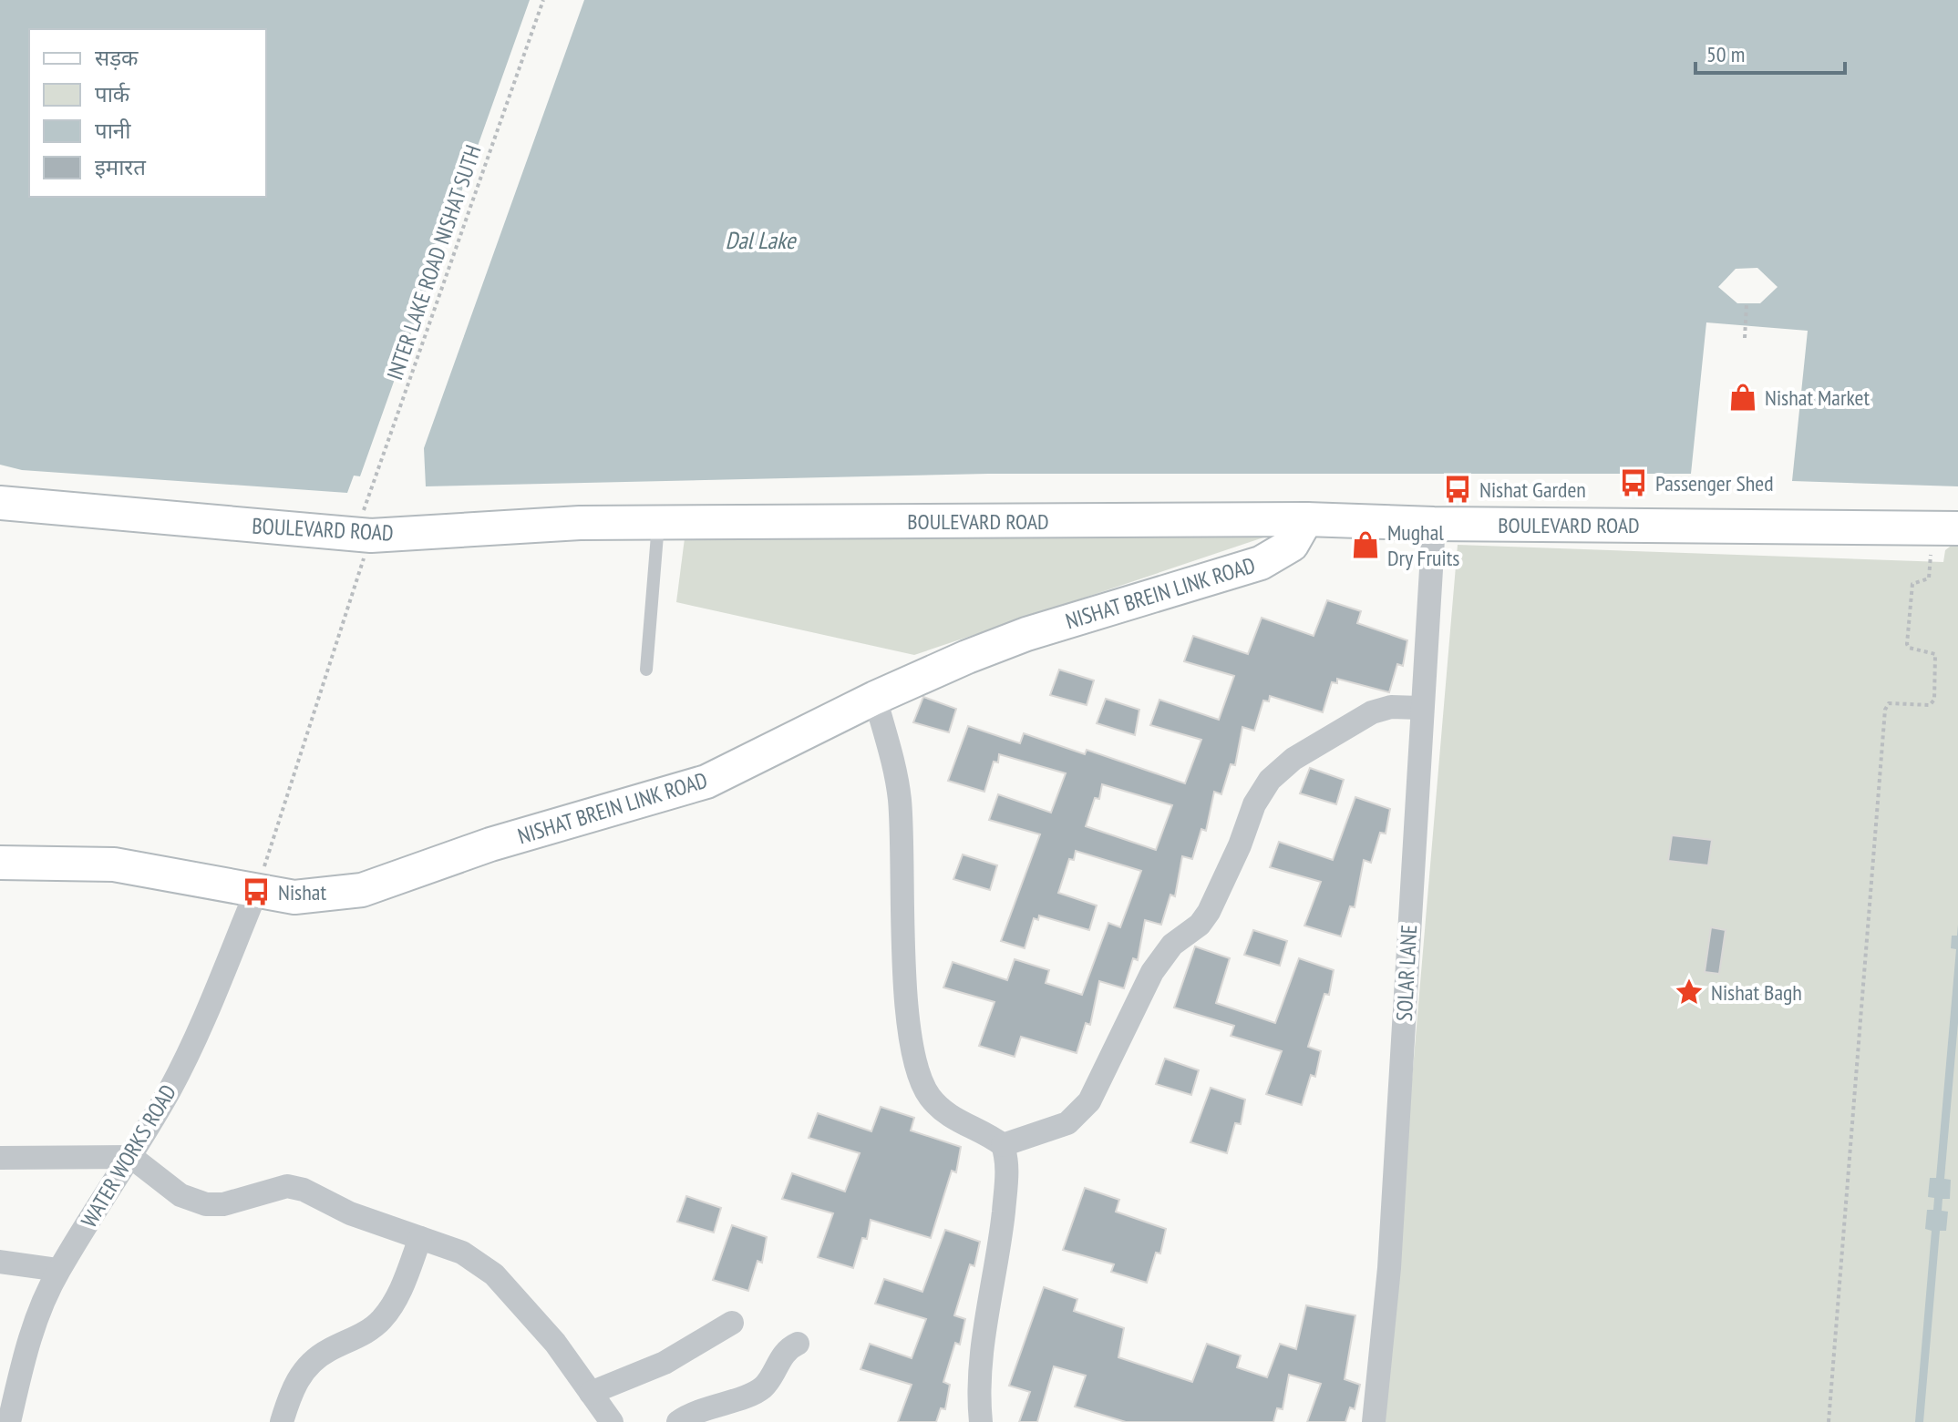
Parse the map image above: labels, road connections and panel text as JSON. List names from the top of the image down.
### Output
{
  "streets": {
    "main road": ["BOULEVARD ROAD", "NISHAT BREIN LINK ROAD"],
    "street": ["SOLAR LANE", "WATER WORKS ROAD"],
    "path": ["INTER LAKE ROAD NISHAT SUTH"]
  },
  "crossings": [
    ["INTER LAKE ROAD NISHAT SUTH", "BOULEVARD ROAD"],
    ["INTER LAKE ROAD NISHAT SUTH", "NISHAT BREIN LINK ROAD"],
    ["INTER LAKE ROAD NISHAT SUTH", "WATER WORKS ROAD"],
    ["BOULEVARD ROAD", "NISHAT BREIN LINK ROAD"],
    ["BOULEVARD ROAD", "SOLAR LANE"],
    ["NISHAT BREIN LINK ROAD", "WATER WORKS ROAD"]
  ],
  "water": ["Dal Lake"],
  "places": {
    "shop": ["Nishat Market", "Mughal Dry Fruits"],
    "bus stop": ["Passenger Shed", "Nishat Garden", "Nishat"],
    "place": ["Nishat Bagh"]
  },
  "legend": [
    "सड़क",
    "पार्क",
    "पानी",
    "इमारत"
  ],
  "scale_bar": "50 m"
}
